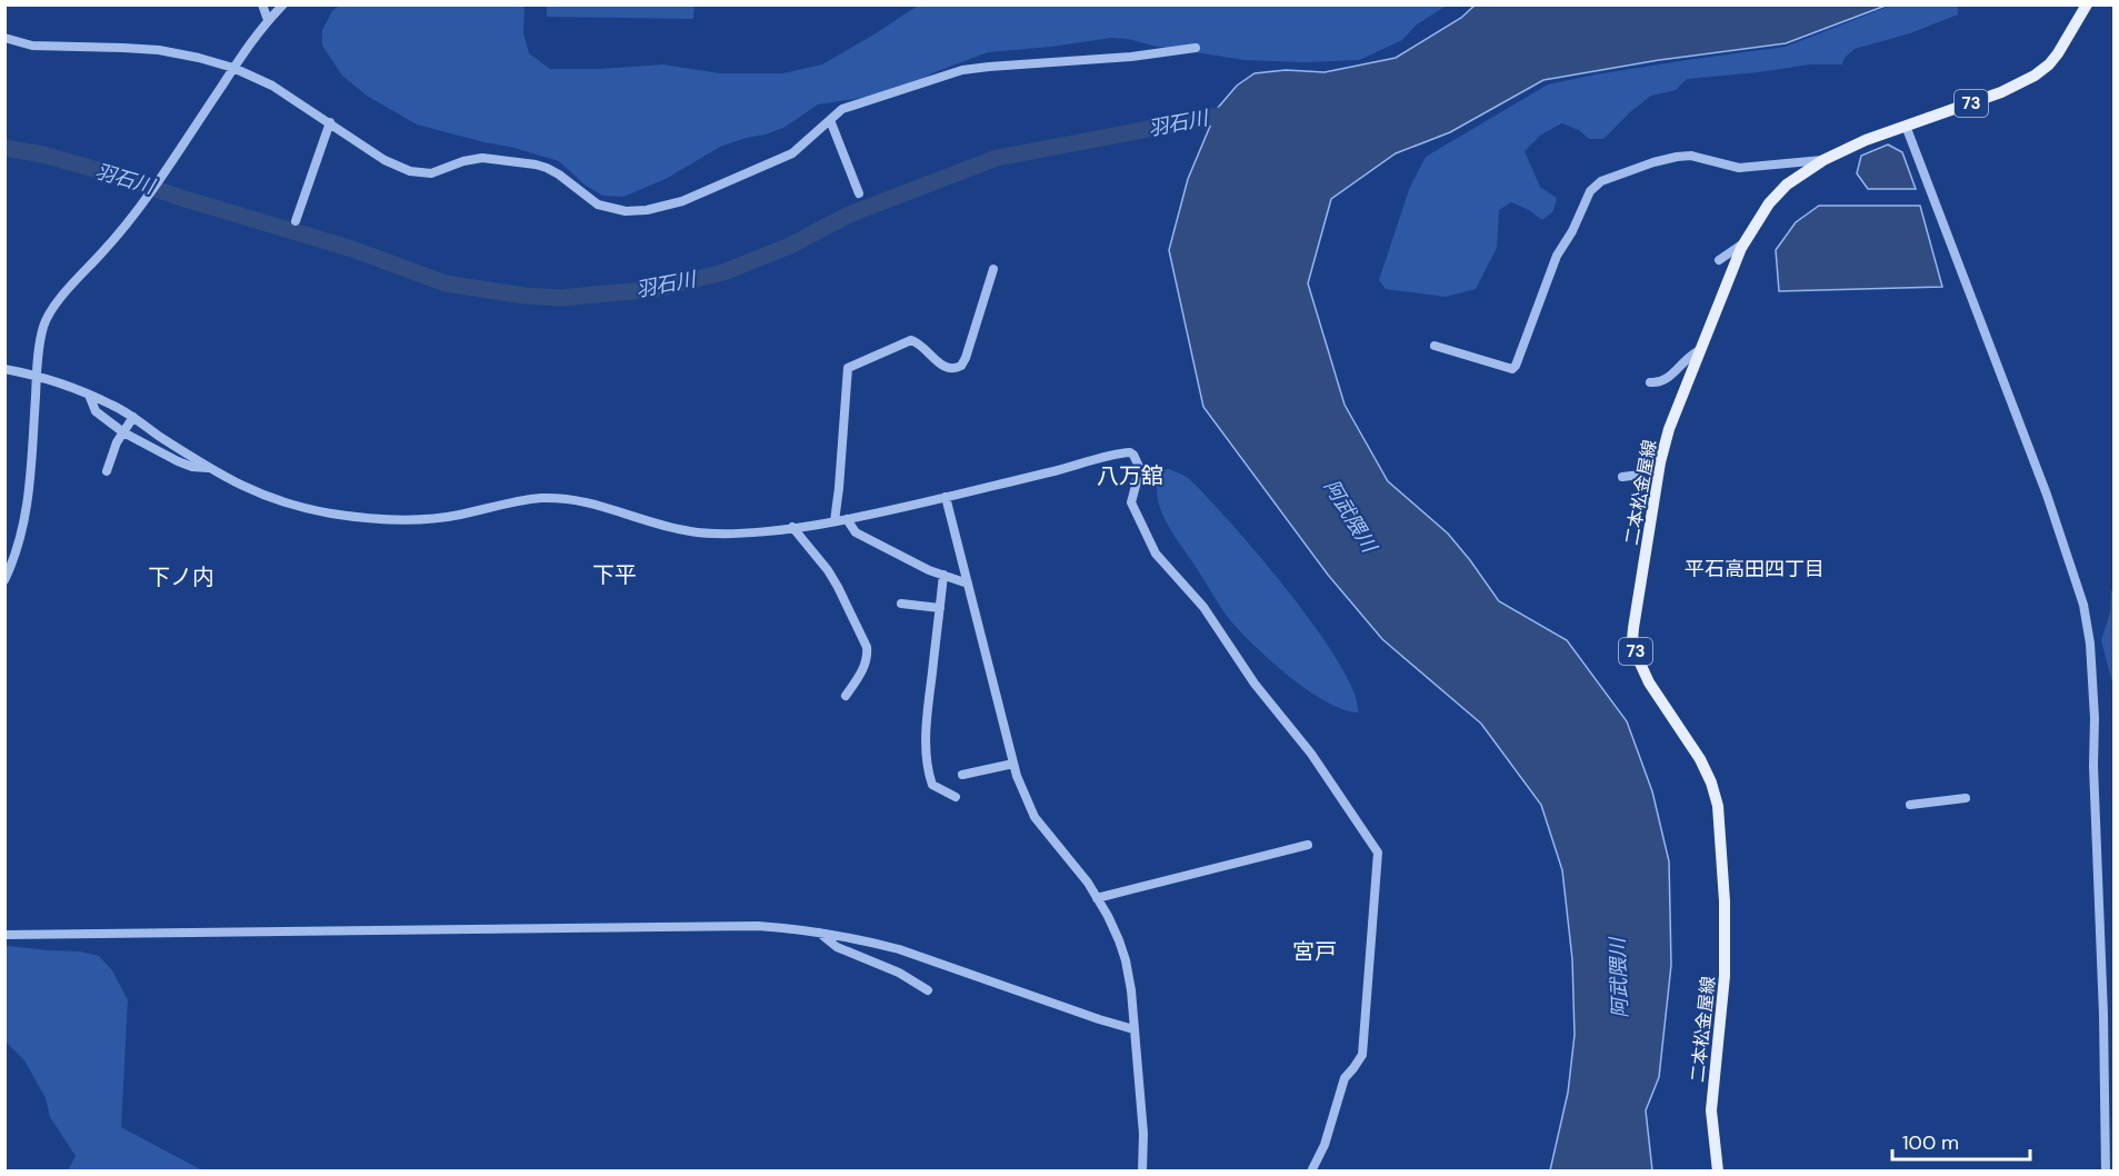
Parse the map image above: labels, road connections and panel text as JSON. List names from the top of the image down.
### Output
{
  "streets": {
    "main road": ["73", "二本松金屋線"]
  },
  "districts": [
    "八万舘",
    "平石高田四丁目",
    "下平",
    "下ノ内",
    "宮戸"
  ],
  "water": ["羽石川", "阿武隈川"],
  "scale_bar": "100 m"
}
